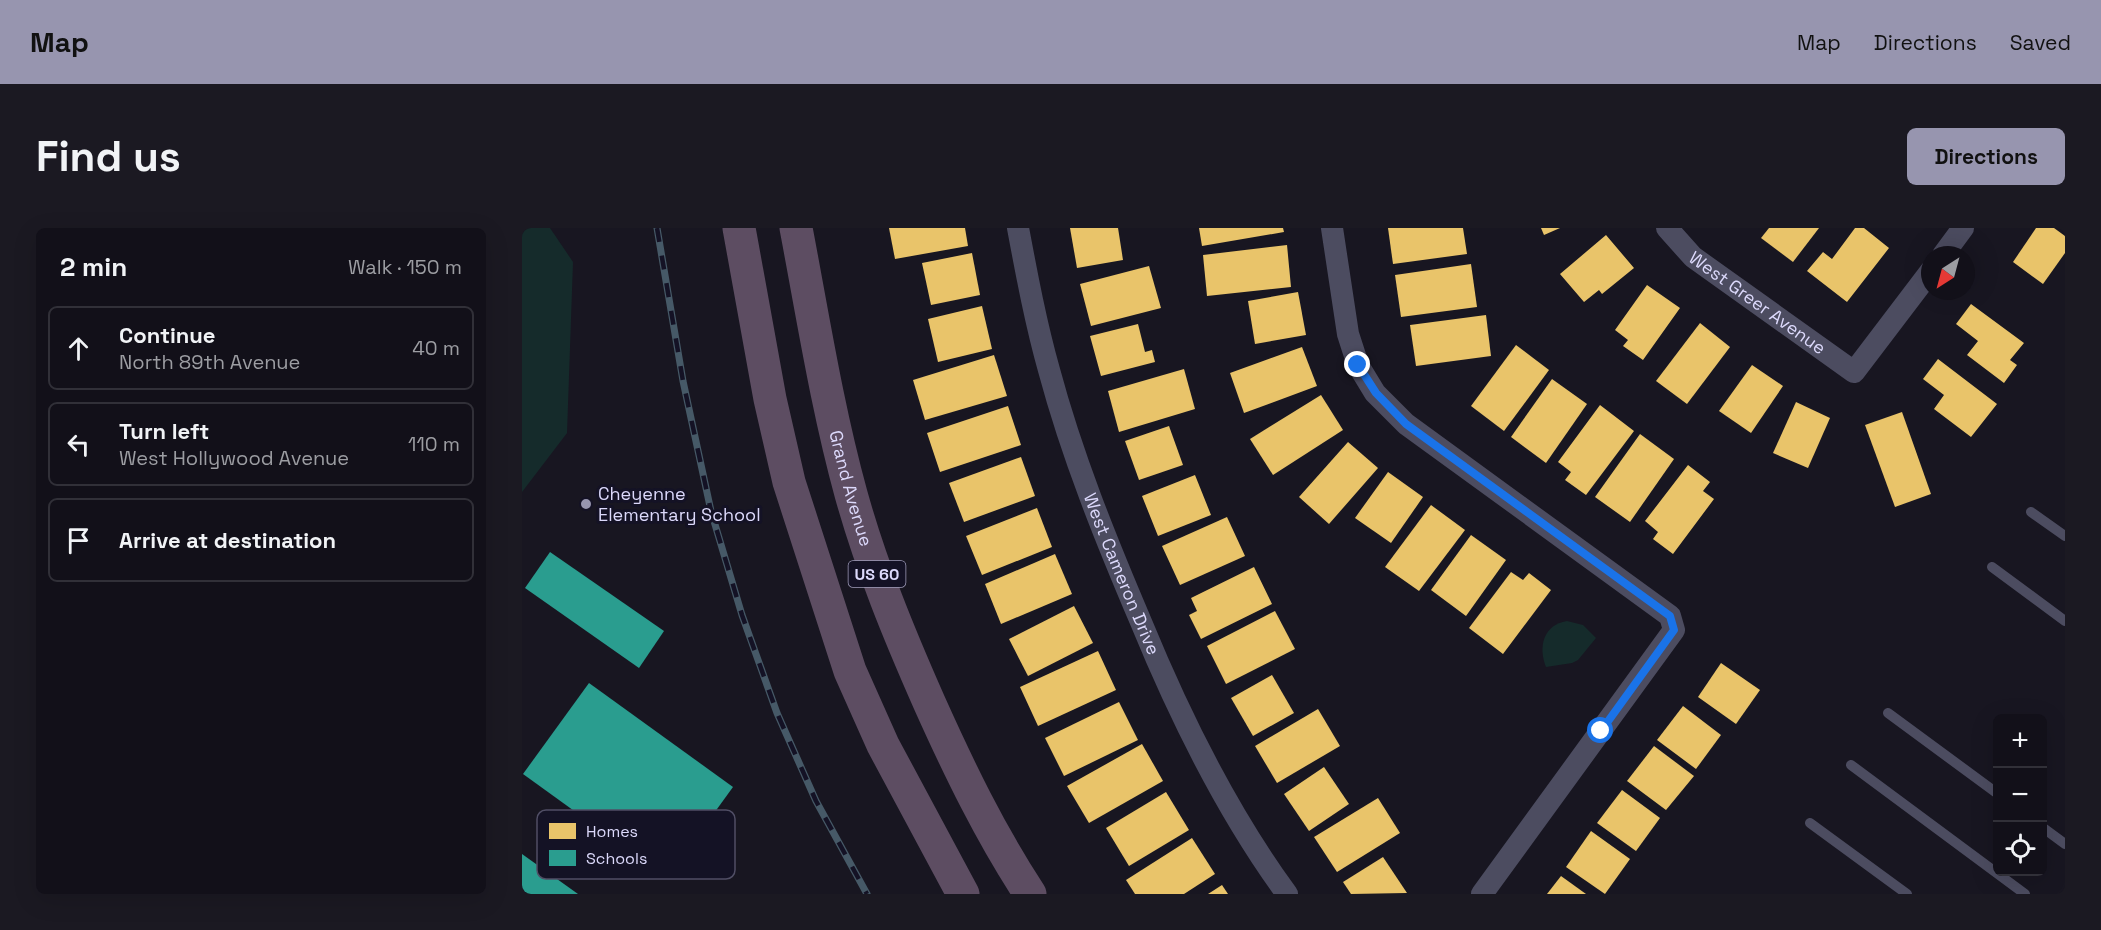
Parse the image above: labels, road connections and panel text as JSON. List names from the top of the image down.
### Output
{
  "streets": {
    "highway": ["Grand Avenue", "US 60"],
    "street": ["West Greer Avenue", "West Cameron Drive"]
  },
  "places": ["Cheyenne Elementary School"],
  "legend": ["Homes", "Schools"],
  "north": "bottom left",
  "page": {
    "header": "Map",
    "nav": ["Map", "Directions", "Saved"],
    "buttons": "Directions",
    "title": "Find us",
    "heading": ["2 min", "Walk · 150 m"],
    "list": [
      ["Continue", "North 89th Avenue", "40 m"],
      ["Turn left", "West Hollywood Avenue", "110 m"],
      "Arrive at destination"
    ],
    "map_buttons": ["+", "−"]
  }
}
